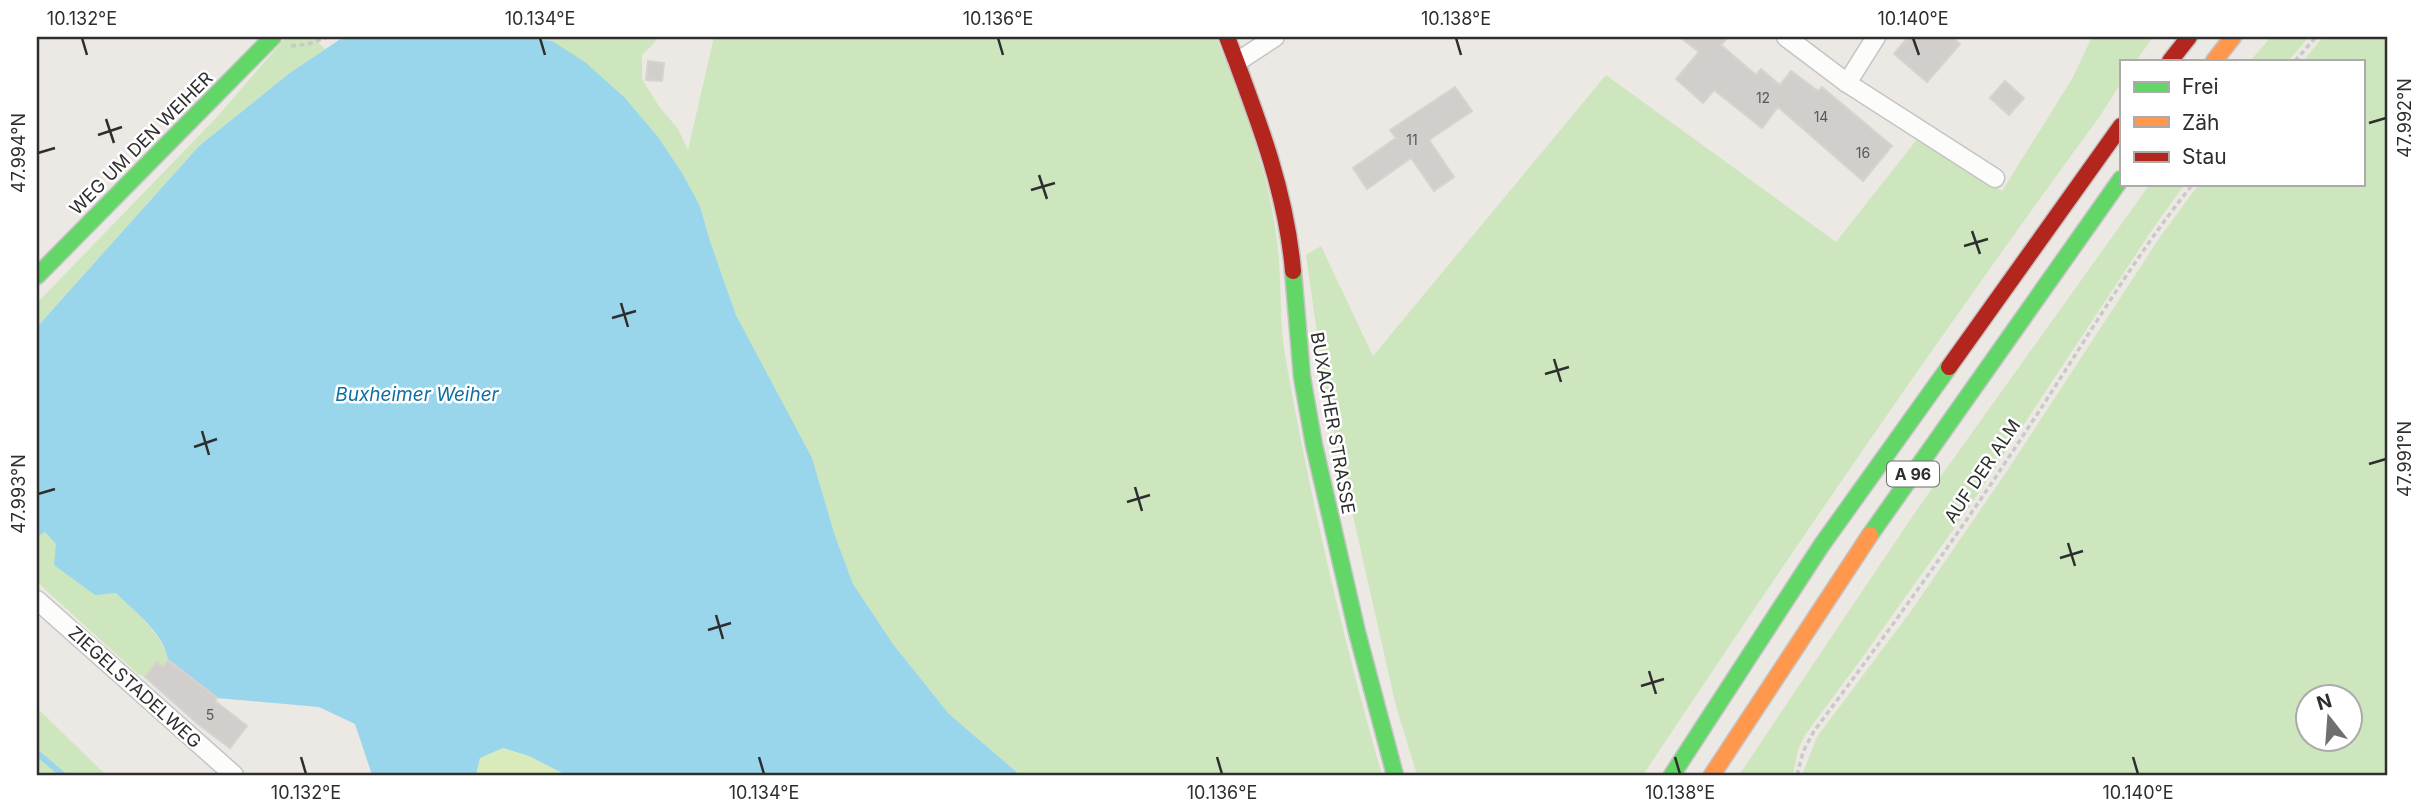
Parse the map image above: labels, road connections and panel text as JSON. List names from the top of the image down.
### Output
{
  "streets": {
    "main road": ["WEG UM DEN WEIHER", "BUXACHER STRASSE", "A 96"],
    "street": ["ZIEGELSTADELWEG"],
    "path": ["AUF DER ALM"]
  },
  "water": ["Buxheimer Weiher"],
  "house_numbers": [
    "12",
    "14",
    "11",
    "16",
    "5"
  ],
  "legend": ["Frei", "Zäh", "Stau"],
  "north": "top",
  "coordinates": [
    "10.132°E",
    "10.134°E",
    "10.136°E",
    "10.138°E",
    "10.140°E",
    "47.992°N",
    "47.994°N",
    "47.991°N",
    "47.993°N"
  ]
}
